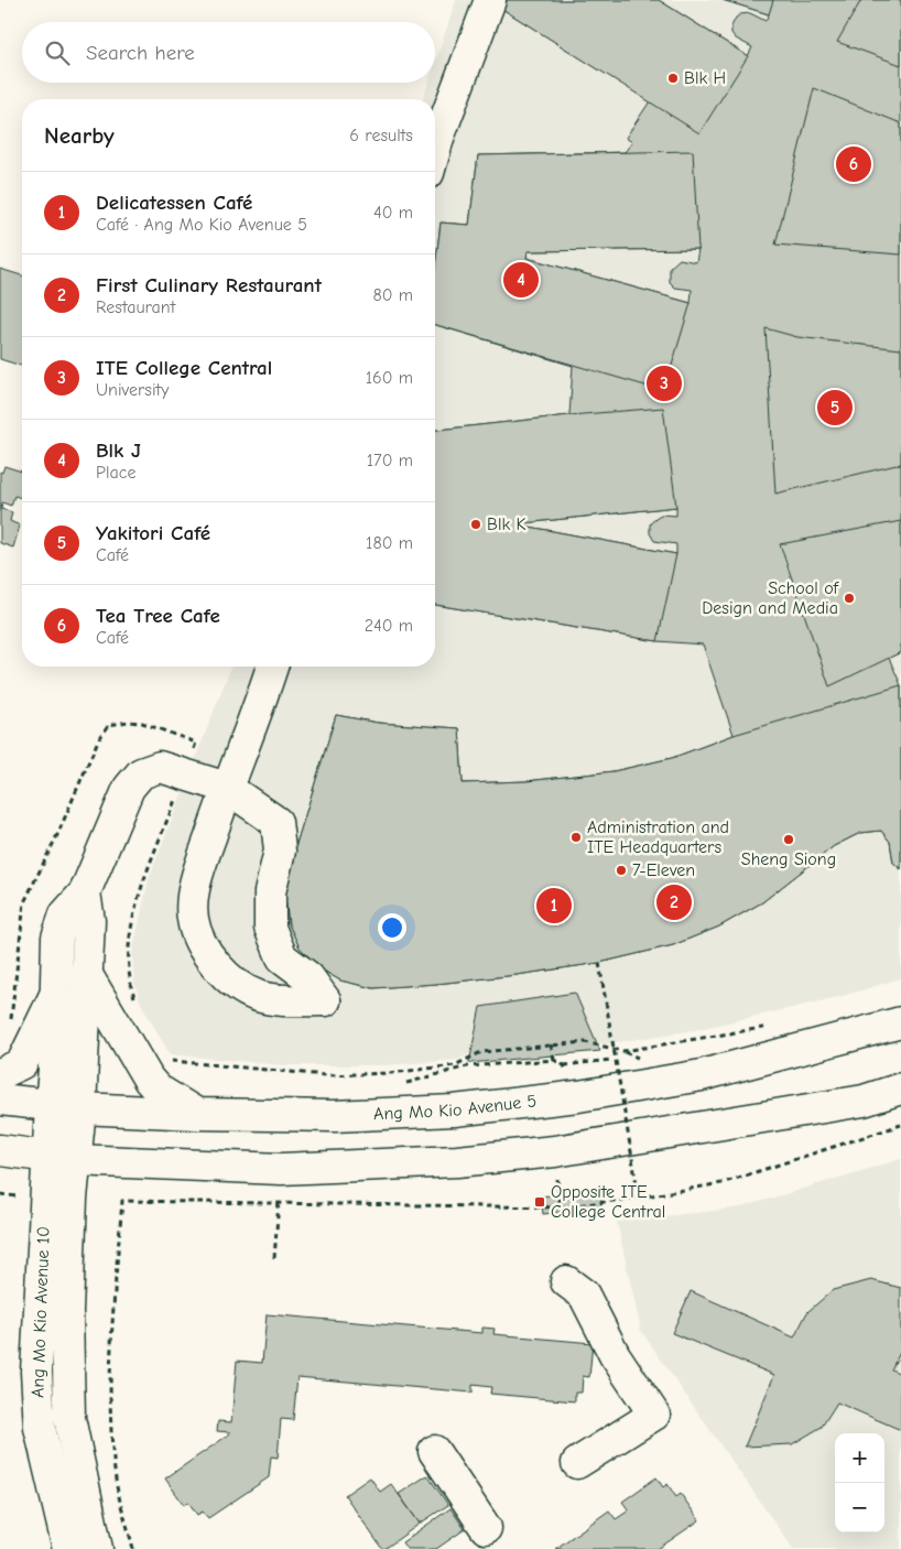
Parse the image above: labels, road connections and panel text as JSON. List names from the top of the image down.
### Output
{
  "streets": {
    "main road": ["Ang Mo Kio Avenue 5", "Ang Mo Kio Avenue 10"]
  },
  "crossings": [
    ["Ang Mo Kio Avenue 5", "Ang Mo Kio Avenue 10"]
  ],
  "places": {
    "other": [
      "Blk H",
      "Blk K",
      "School of Design and Media",
      "Administration and ITE Headquarters",
      "Sheng Siong",
      "7-Eleven"
    ],
    "transit": ["Opposite ITE College Central"]
  },
  "page": {
    "search": "Search here",
    "heading": ["Nearby", "6 results"],
    "pins": [
      "6",
      "4",
      "3",
      "5",
      "2",
      "1"
    ],
    "list": [
      {
        "mark": "1",
        "name": "Delicatessen Café",
        "note": "Café · Ang Mo Kio Avenue 5",
        "value": "40 m"
      },
      {
        "mark": "2",
        "name": "First Culinary Restaurant",
        "note": "Restaurant",
        "value": "80 m"
      },
      {
        "mark": "3",
        "name": "ITE College Central",
        "note": "University",
        "value": "160 m"
      },
      {
        "mark": "4",
        "name": "Blk J",
        "note": "Place",
        "value": "170 m"
      },
      {
        "mark": "5",
        "name": "Yakitori Café",
        "note": "Café",
        "value": "180 m"
      },
      {
        "mark": "6",
        "name": "Tea Tree Cafe",
        "note": "Café",
        "value": "240 m"
      }
    ],
    "map_buttons": ["+", "−"]
  }
}
